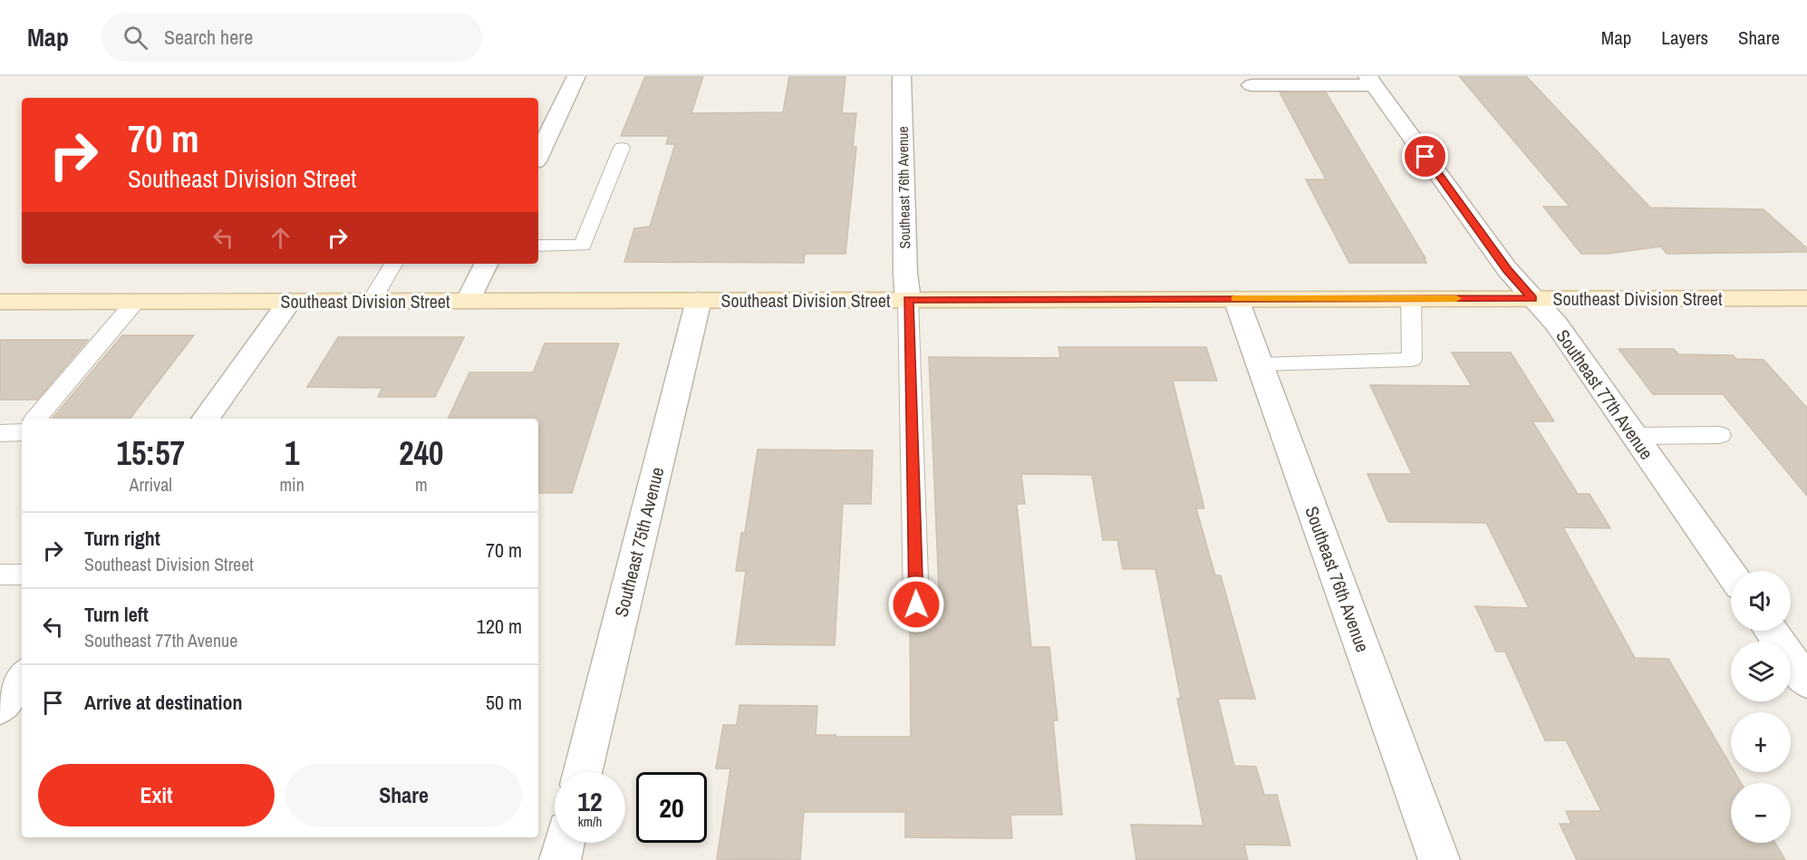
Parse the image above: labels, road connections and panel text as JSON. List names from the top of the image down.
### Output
{
  "streets": {
    "main road": ["Southeast Division Street"],
    "street": ["Southeast 76th Avenue", "Southeast 77th Avenue", "Southeast 75th Avenue"]
  },
  "crossings": [
    ["Southeast 76th Avenue", "Southeast Division Street"],
    ["Southeast Division Street", "Southeast 77th Avenue"],
    ["Southeast Division Street", "Southeast 75th Avenue"]
  ],
  "page": {
    "header": "Map",
    "search": "Search here",
    "nav": ["Map", "Layers", "Share"],
    "turn": ["70 m", "Southeast Division Street"],
    "eta": [
      "15:57",
      "Arrival",
      "1",
      "min",
      "240",
      "m"
    ],
    "list": [
      {
        "name": "Turn right",
        "note": "Southeast Division Street",
        "value": "70 m"
      },
      {
        "name": "Turn left",
        "note": "Southeast 77th Avenue",
        "value": "120 m"
      },
      {
        "name": "Arrive at destination",
        "value": "50 m"
      }
    ],
    "map_buttons": ["+", "−"],
    "buttons": ["Exit", "Share"],
    "speed": "12 km/h",
    "limit": "20"
  }
}
